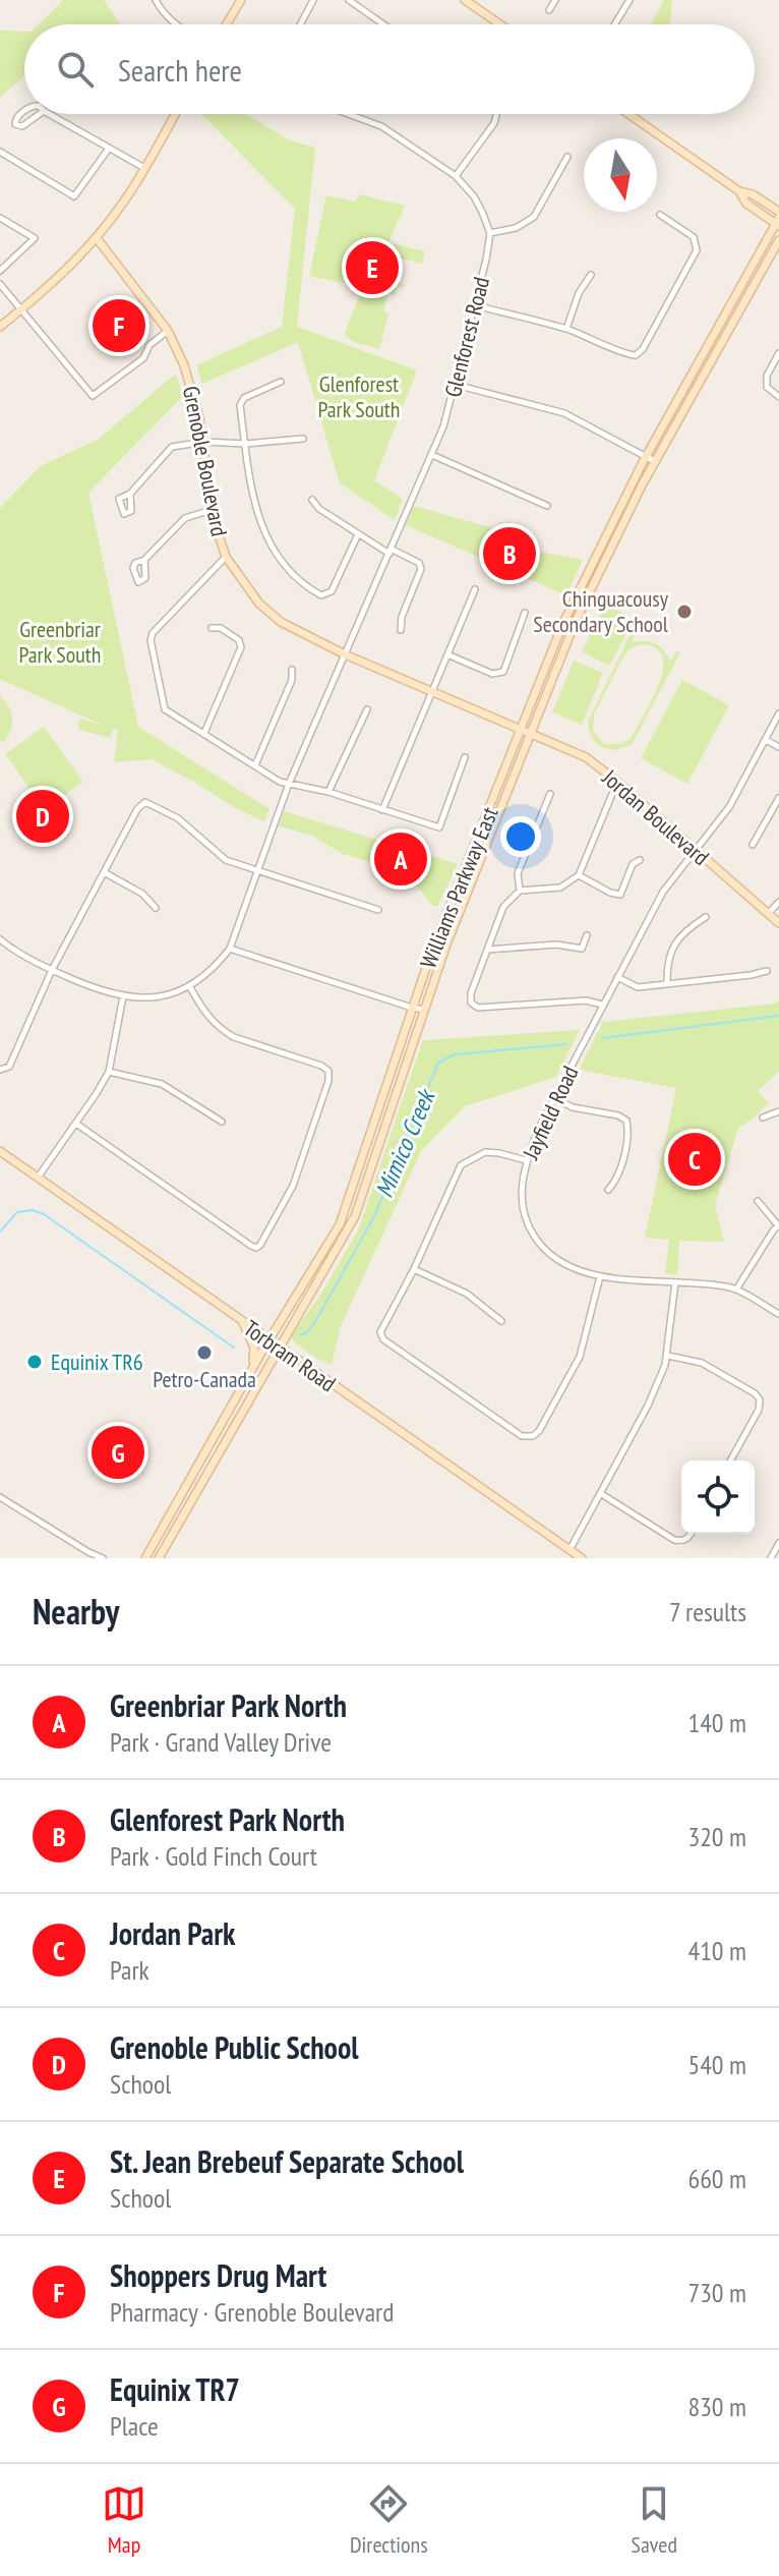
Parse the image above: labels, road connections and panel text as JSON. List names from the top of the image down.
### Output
{
  "streets": {
    "main road": [
      "Grenoble Boulevard",
      "Jordan Boulevard",
      "Williams Parkway East",
      "Torbram Road"
    ],
    "street": ["Glenforest Road", "Jayfield Road"]
  },
  "crossings": [
    ["Glenforest Road", "Grenoble Boulevard"],
    ["Grenoble Boulevard", "Jordan Boulevard"],
    ["Grenoble Boulevard", "Williams Parkway East"],
    ["Jordan Boulevard", "Williams Parkway East"],
    ["Jordan Boulevard", "Jayfield Road"],
    ["Williams Parkway East", "Torbram Road"]
  ],
  "water": ["Mimico Creek"],
  "parks": ["Glenforest Park South", "Greenbriar Park South"],
  "places": ["Chinguacousy Secondary School", "Petro-Canada", "Equinix TR6"],
  "north": "bottom",
  "page": {
    "search": "Search here",
    "pins": [
      "E",
      "F",
      "B",
      "D",
      "A",
      "C",
      "G"
    ],
    "heading": ["Nearby", "7 results"],
    "list": [
      {
        "mark": "A",
        "name": "Greenbriar Park North",
        "note": "Park · Grand Valley Drive",
        "value": "140 m"
      },
      {
        "mark": "B",
        "name": "Glenforest Park North",
        "note": "Park · Gold Finch Court",
        "value": "320 m"
      },
      {
        "mark": "C",
        "name": "Jordan Park",
        "note": "Park",
        "value": "410 m"
      },
      {
        "mark": "D",
        "name": "Grenoble Public School",
        "note": "School",
        "value": "540 m"
      },
      {
        "mark": "E",
        "name": "St. Jean Brebeuf Separate School",
        "note": "School",
        "value": "660 m"
      },
      {
        "mark": "F",
        "name": "Shoppers Drug Mart",
        "note": "Pharmacy · Grenoble Boulevard",
        "value": "730 m"
      },
      {
        "mark": "G",
        "name": "Equinix TR7",
        "note": "Place",
        "value": "830 m"
      }
    ],
    "nav": ["Map", "Directions", "Saved"]
  }
}
